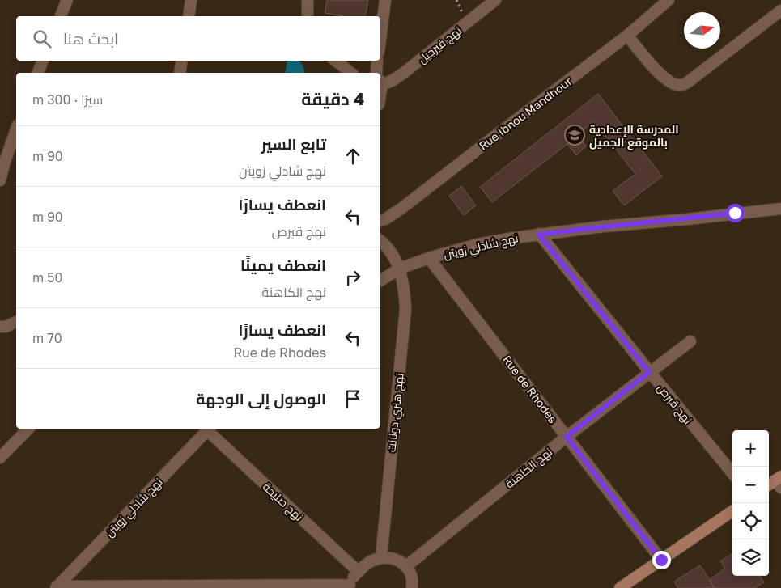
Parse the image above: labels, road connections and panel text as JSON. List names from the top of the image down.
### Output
{
  "streets": {
    "street": [
      "نهج فيرجيل",
      "Rue Ibnou Mandhour",
      "نهج شادلي زويتن",
      "Rue de Rhodes",
      "نهج قبرص",
      "نهج هنري دونانت",
      "نهج الكاهنة",
      "نهج صليحة"
    ]
  },
  "crossings": [
    ["نهج شادلي زويتن", "Rue de Rhodes"],
    ["نهج شادلي زويتن", "نهج قبرص"],
    ["نهج شادلي زويتن", "نهج هنري دونانت"],
    ["نهج شادلي زويتن", "نهج صليحة"],
    ["Rue de Rhodes", "نهج الكاهنة"],
    ["نهج قبرص", "نهج الكاهنة"]
  ],
  "places": {
    "school or university": ["المدرسة الإعدادية بالموقع الجميل"]
  },
  "north": "right",
  "page": {
    "search": "ابحث هنا",
    "heading": ["4 دقيقة", "سيرًا · 300 m"],
    "list": [
      ["تابع السير", "نهج شادلي زويتن", "90 m"],
      ["انعطف يسارًا", "نهج قبرص", "90 m"],
      ["انعطف يمينًا", "نهج الكاهنة", "50 m"],
      ["انعطف يسارًا", "Rue de Rhodes", "70 m"],
      "الوصول إلى الوجهة"
    ],
    "map_buttons": ["+", "−"]
  }
}
